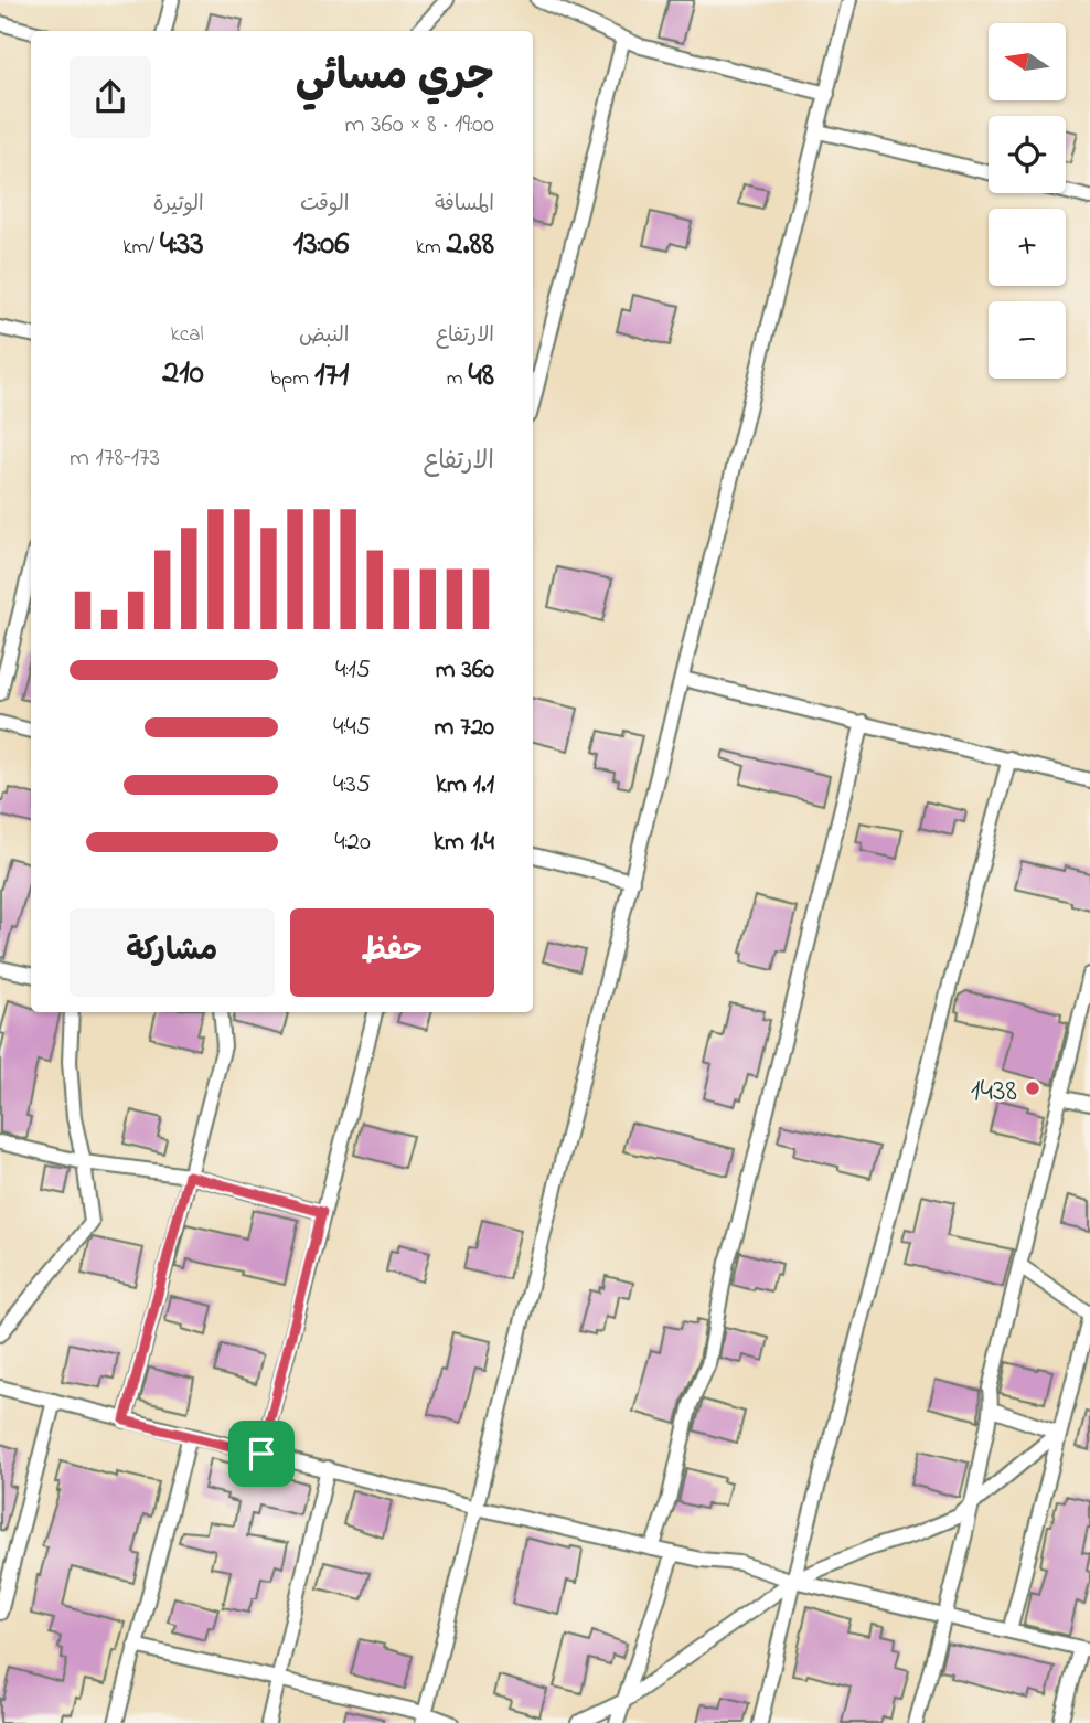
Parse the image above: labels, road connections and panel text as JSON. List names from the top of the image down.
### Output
{
  "places": ["1438"],
  "north": "left",
  "page": {
    "map_buttons": ["+", "−"],
    "heading": ["جري مسائي", "19:00 · 8 × 360 m"],
    "stats": [
      ["المسافة", "2.88 km"],
      ["الوقت", "13:06"],
      ["الوتيرة", "4:33 /km"],
      ["الارتفاع", "48 m"],
      ["النبض", "171 bpm"],
      ["kcal", "210"]
    ],
    "chart": ["الارتفاع", "173–178 m"],
    "list": [
      {
        "name": "360 m",
        "note": "4:15"
      },
      {
        "name": "720 m",
        "note": "4:45"
      },
      {
        "name": "1.1 km",
        "note": "4:35"
      },
      {
        "name": "1.4 km",
        "note": "4:20"
      }
    ],
    "buttons": ["حفظ", "مشاركة"]
  }
}
